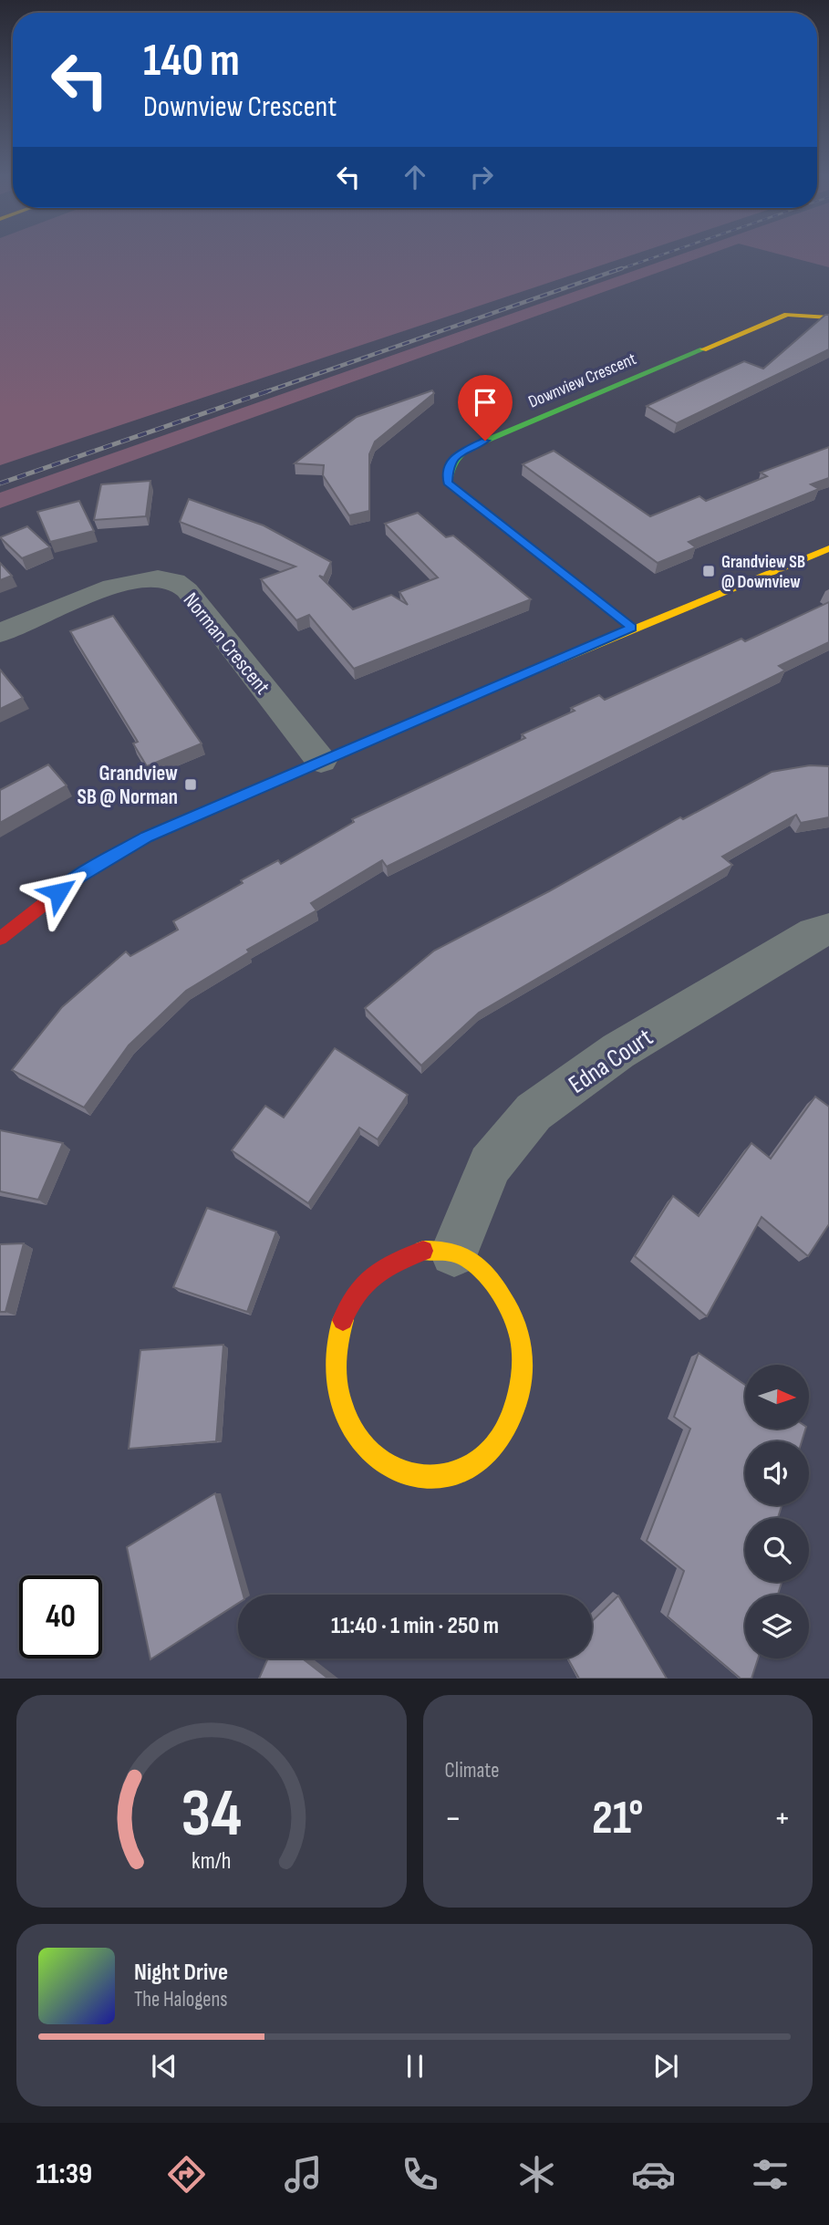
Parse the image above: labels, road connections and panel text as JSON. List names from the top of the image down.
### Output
{
  "streets": {
    "main road": ["Downview Crescent"],
    "street": ["Norman Crescent", "Edna Court"]
  },
  "places": {
    "transit": ["Grandview SB @ Downview", "Grandview SB @ Norman"]
  },
  "north": "right",
  "page": {
    "turn": ["140 m", "Downview Crescent"],
    "limit": "40",
    "trip": "11:40 · 1 min · 250 m",
    "tile": "Climate",
    "heat": ["−", "21°", "+"],
    "song": ["Night Drive", "The Halogens"],
    "tabs": "11:39",
    "gauge": ["34", "km/h"]
  }
}
